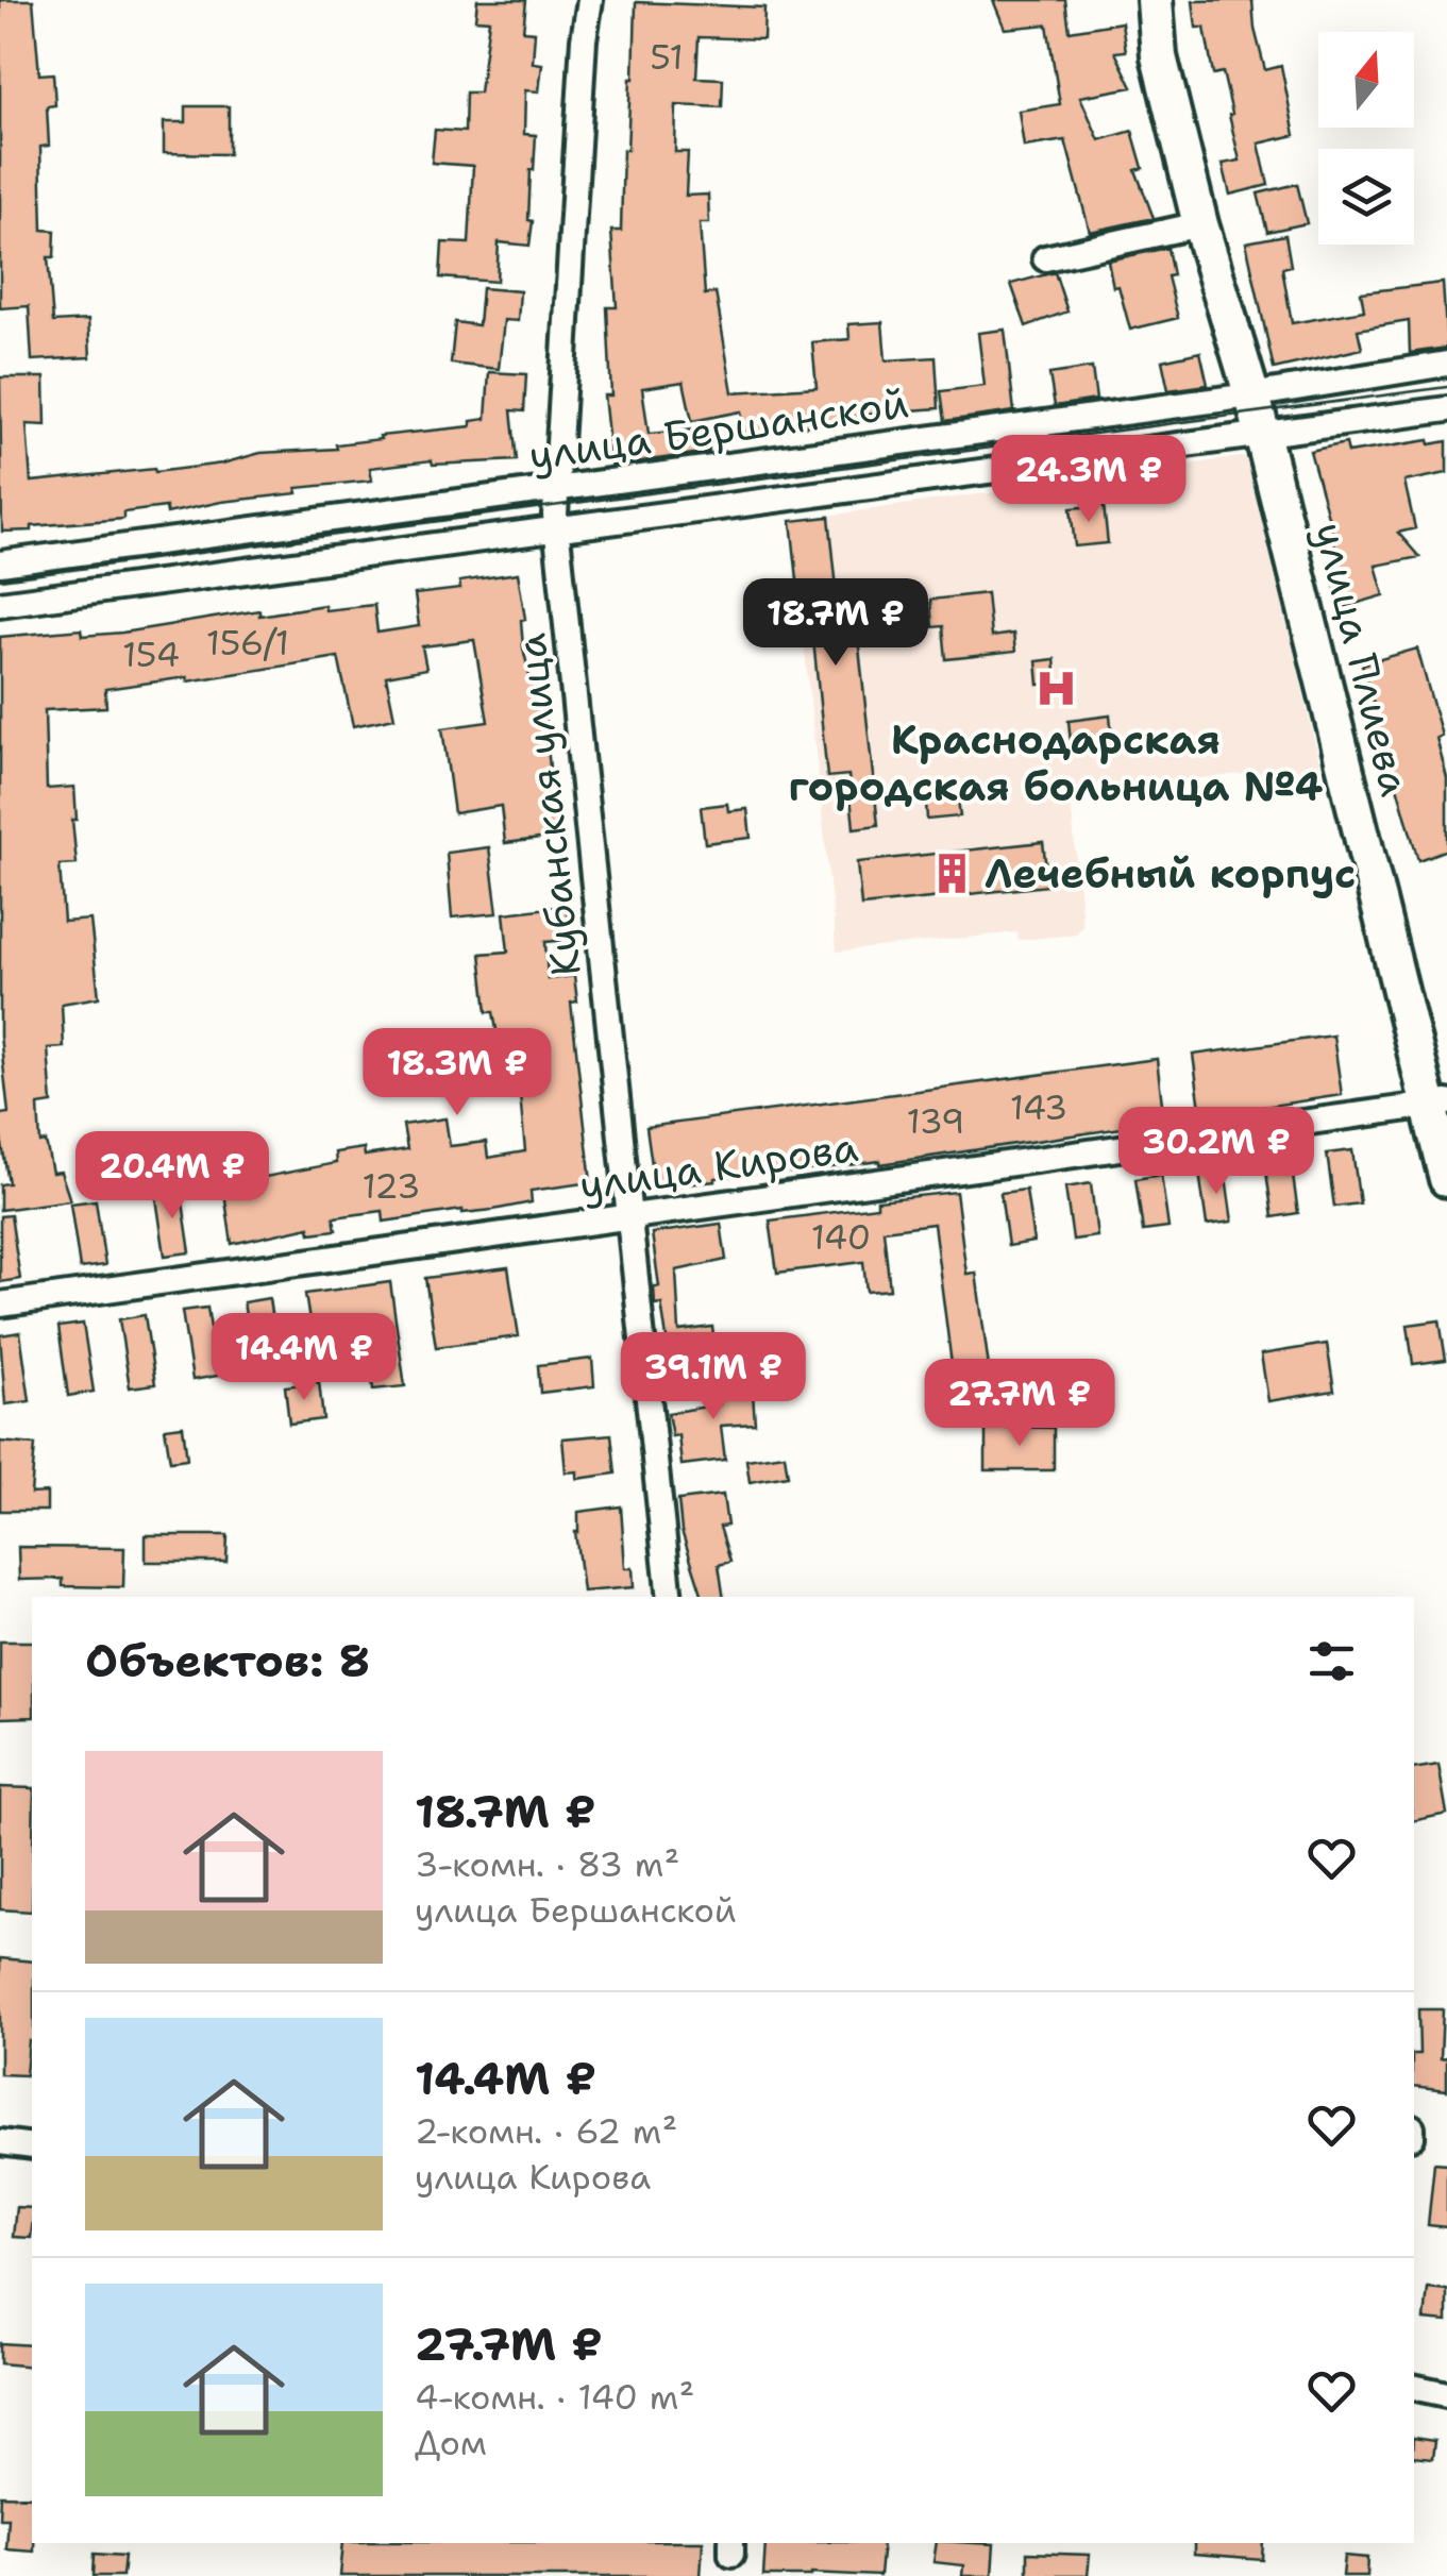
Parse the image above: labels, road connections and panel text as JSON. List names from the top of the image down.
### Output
{
  "streets": {
    "street": [
      "улица Бершанской",
      "улица Плиева",
      "Кубанская улица",
      "улица Кирова"
    ]
  },
  "crossings": [
    ["улица Бершанской", "улица Плиева"],
    ["улица Бершанской", "Кубанская улица"],
    ["улица Плиева", "улица Кирова"],
    ["Кубанская улица", "улица Кирова"]
  ],
  "places": {
    "hospital": ["Краснодарская городская больница №4"],
    "building": ["Лечебный корпус"]
  },
  "house_numbers": [
    "51",
    "156/1",
    "154",
    "143",
    "139",
    "123",
    "140"
  ],
  "north": "top",
  "page": {
    "price": [
      "24.3M ₽",
      "18.7M ₽",
      "18.3M ₽",
      "30.2M ₽",
      "20.4M ₽",
      "14.4M ₽",
      "39.1M ₽",
      "27.7M ₽"
    ],
    "heading": "Объектов: 8",
    "list": [
      {
        "name": "18.7M ₽",
        "note": "3-комн. · 83 m² · улица Бершанской"
      },
      {
        "name": "14.4M ₽",
        "note": "2-комн. · 62 m² · улица Кирова"
      },
      {
        "name": "27.7M ₽",
        "note": "4-комн. · 140 m² · Дом"
      }
    ]
  }
}
